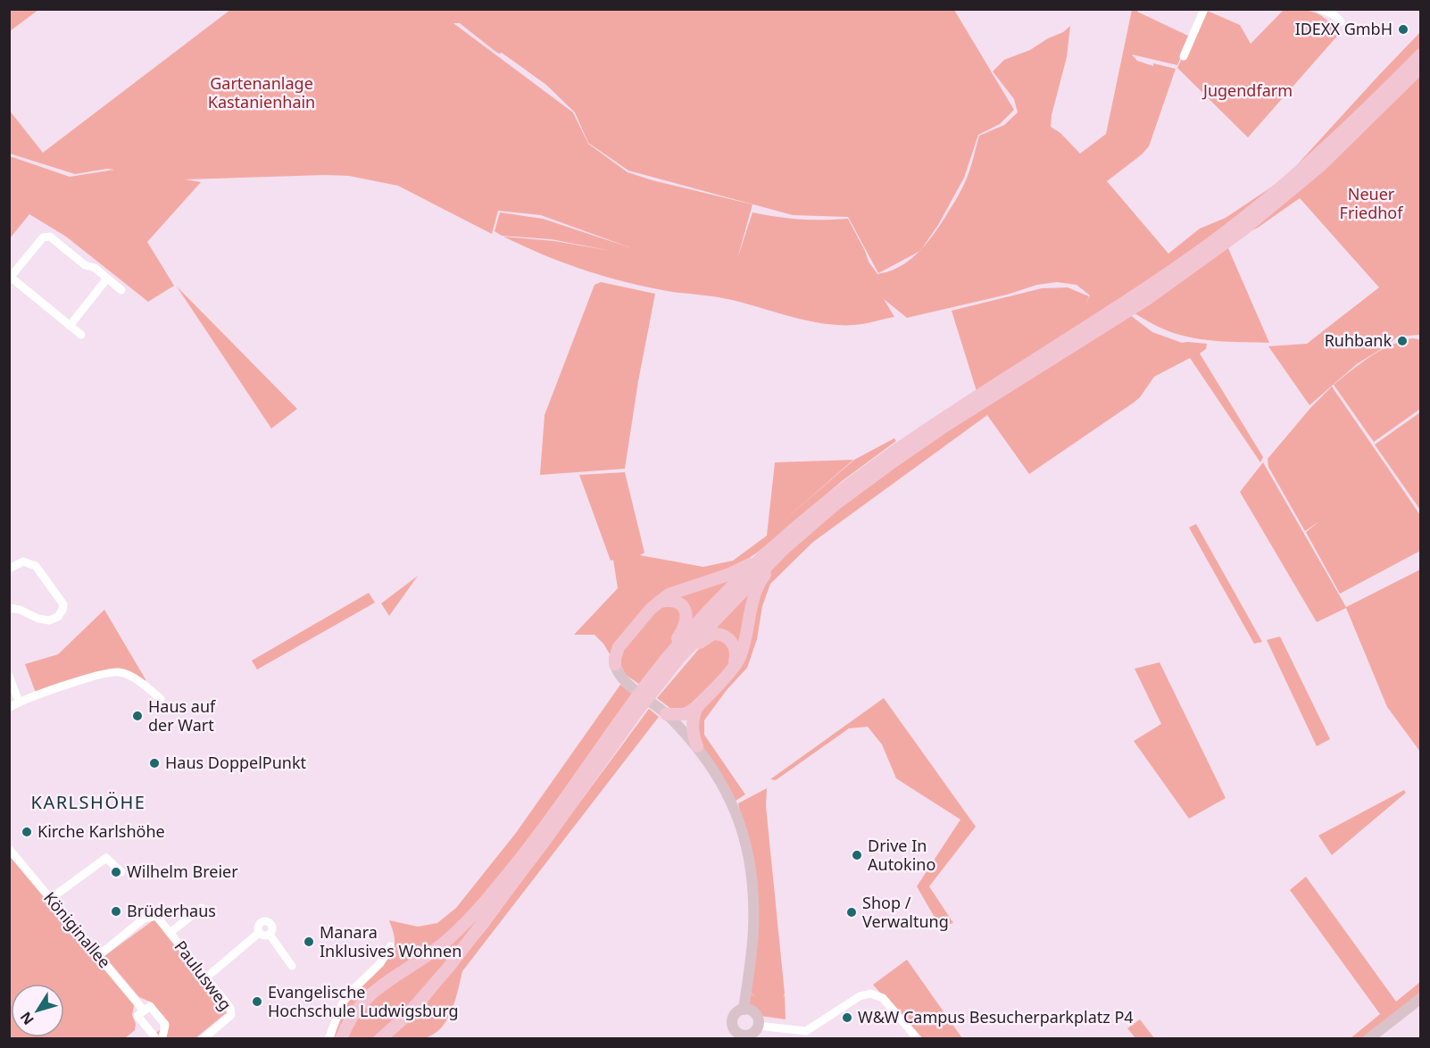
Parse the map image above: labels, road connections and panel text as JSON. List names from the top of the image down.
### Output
{
  "streets": {
    "street": ["Königinallee", "Paulusweg"]
  },
  "crossings": [
    ["Königinallee", "Paulusweg"]
  ],
  "districts": ["KARLSHÖHE"],
  "parks": ["Gartenanlage Kastanienhain", "Jugendfarm", "Neuer Friedhof"],
  "places": [
    "IDEXX GmbH",
    "Ruhbank",
    "Haus auf der Wart",
    "Haus DoppelPunkt",
    "Kirche Karlshöhe",
    "Drive In Autokino",
    "Wilhelm Breier",
    "Brüderhaus",
    "Shop / Verwaltung",
    "Manara Inklusives Wohnen",
    "Evangelische Hochschule Ludwigsburg",
    "W&W Campus Besucherparkplatz P4"
  ],
  "north": "bottom left"
}
